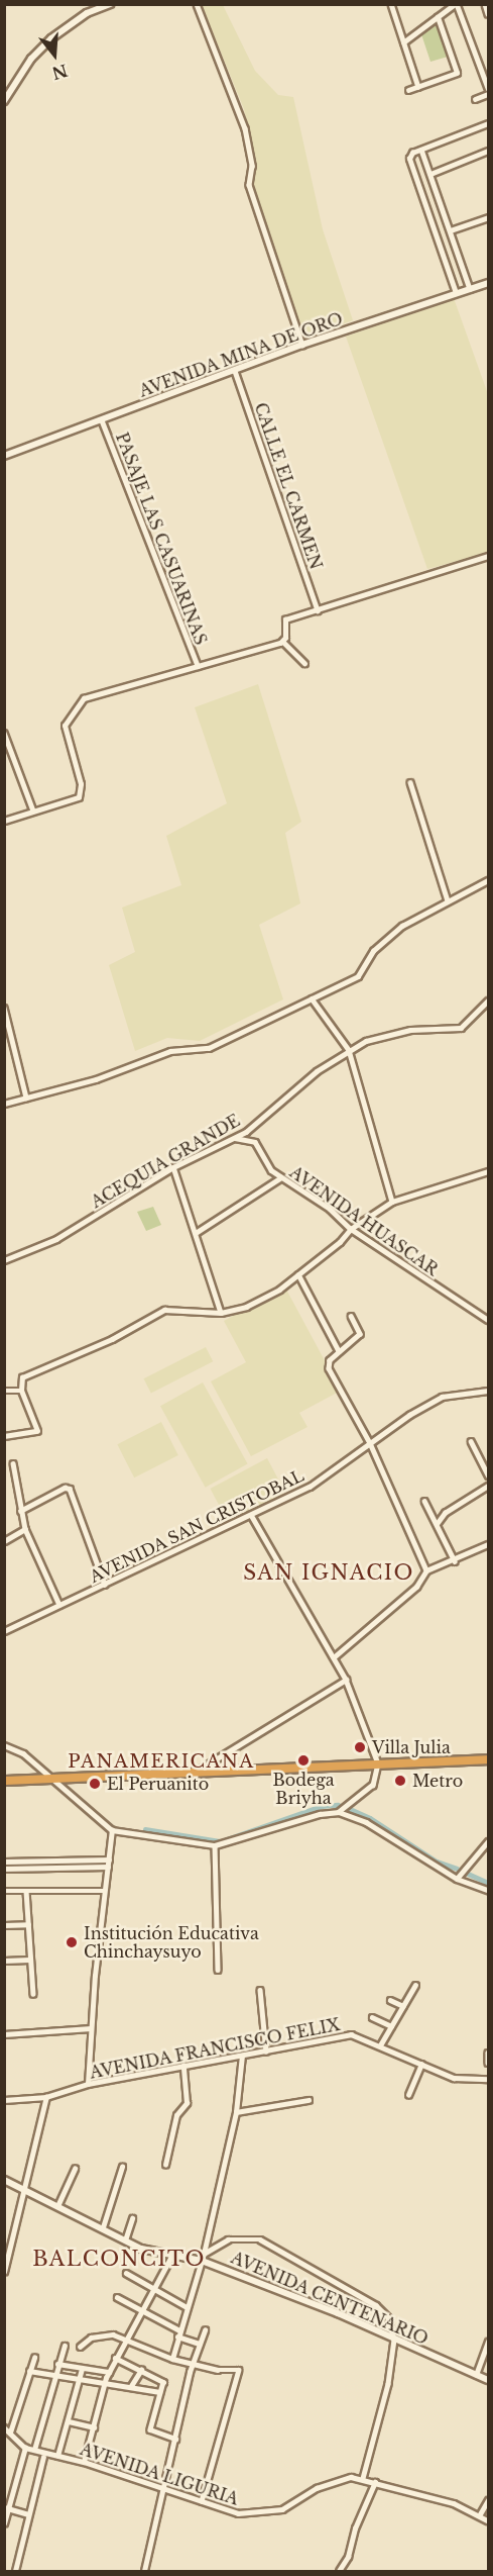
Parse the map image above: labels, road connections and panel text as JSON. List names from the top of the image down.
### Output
{
  "streets": {
    "street": [
      "AVENIDA MINA DE ORO",
      "CALLE EL CARMEN",
      "PASAJE LAS CASUARINAS",
      "ACEQUIA GRANDE",
      "AVENIDA HUASCAR",
      "AVENIDA SAN CRISTOBAL",
      "AVENIDA FRANCISCO FELIX",
      "AVENIDA CENTENARIO",
      "AVENIDA LIGURIA"
    ]
  },
  "crossings": [
    ["AVENIDA MINA DE ORO", "CALLE EL CARMEN"],
    ["AVENIDA MINA DE ORO", "PASAJE LAS CASUARINAS"],
    ["ACEQUIA GRANDE", "AVENIDA HUASCAR"]
  ],
  "districts": ["SAN IGNACIO", "PANAMERICANA", "BALCONCITO"],
  "places": [
    "Villa Julia",
    "Bodega Briyha",
    "Metro",
    "El Peruanito",
    "Institución Educativa Chinchaysuyo"
  ],
  "north": "bottom"
}
